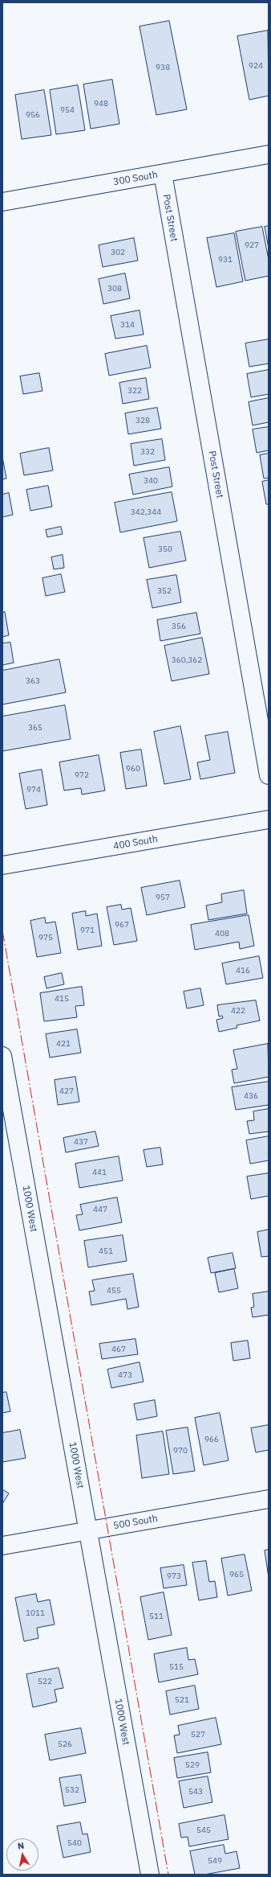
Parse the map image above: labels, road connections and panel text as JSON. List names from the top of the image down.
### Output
{
  "streets": {
    "street": [
      "300 South",
      "Post Street",
      "400 South",
      "1000 West",
      "500 South"
    ]
  },
  "crossings": [
    ["300 South", "Post Street"],
    ["1000 West", "500 South"]
  ],
  "house_numbers": [
    "924",
    "938",
    "948",
    "954",
    "956",
    "927",
    "302",
    "931",
    "308",
    "314",
    "322",
    "328",
    "332",
    "340",
    "342,344",
    "350",
    "352",
    "356",
    "360,362",
    "363",
    "365",
    "960",
    "972",
    "974",
    "957",
    "967",
    "971",
    "408",
    "975",
    "416",
    "415",
    "422",
    "421",
    "427",
    "436",
    "437",
    "441",
    "447",
    "451",
    "455",
    "467",
    "473",
    "966",
    "970",
    "965",
    "973",
    "1011",
    "511",
    "515",
    "522",
    "521",
    "527",
    "526",
    "529",
    "532",
    "543",
    "545",
    "540",
    "549"
  ],
  "north": "top"
}
